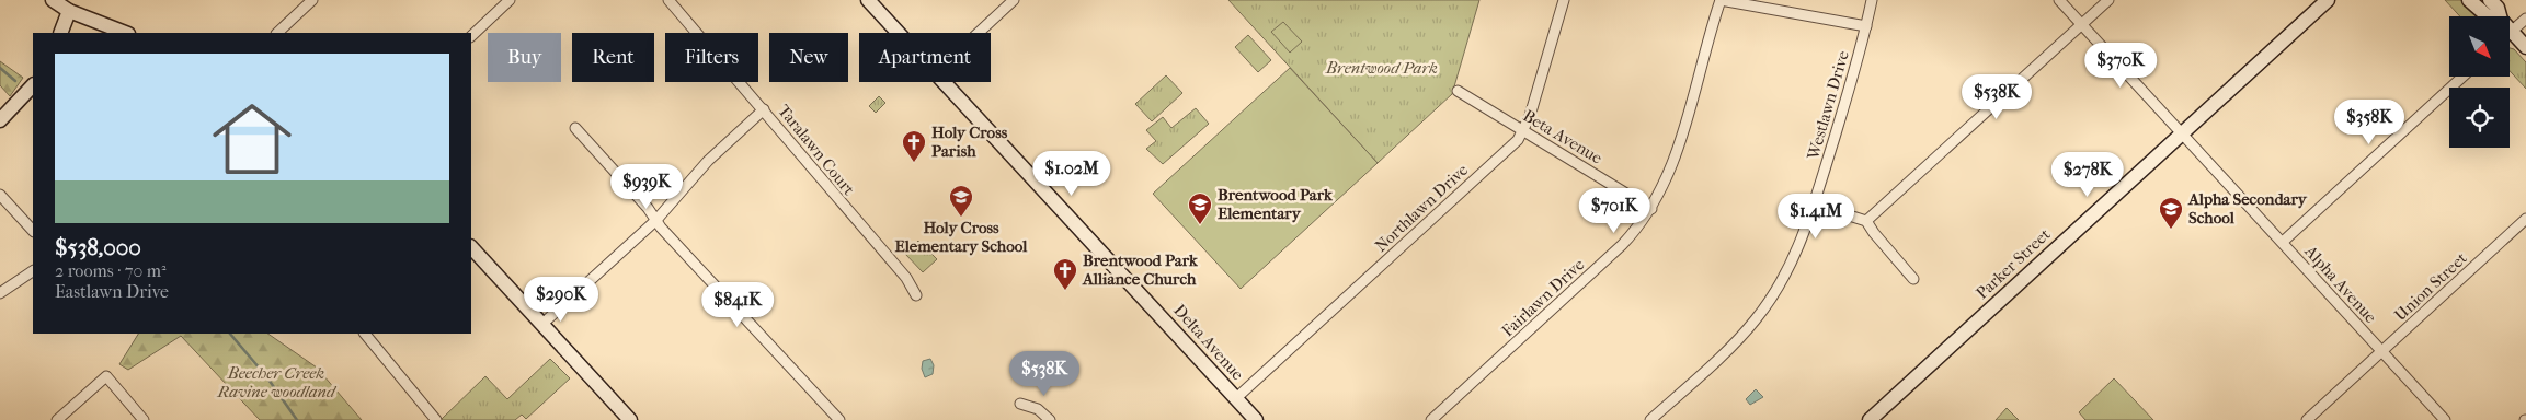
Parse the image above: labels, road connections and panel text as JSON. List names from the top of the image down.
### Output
{
  "streets": {
    "street": [
      "Westlawn Drive",
      "Beta Avenue",
      "Taralawn Court",
      "Northlawn Drive",
      "Parker Street",
      "Alpha Avenue",
      "Union Street",
      "Fairlawn Drive",
      "Delta Avenue"
    ]
  },
  "crossings": [
    ["Beta Avenue", "Northlawn Drive"],
    ["Beta Avenue", "Fairlawn Drive"],
    ["Northlawn Drive", "Delta Avenue"],
    ["Parker Street", "Alpha Avenue"],
    ["Alpha Avenue", "Union Street"]
  ],
  "parks": ["Brentwood Park", "Beecher Creek Ravine woodland"],
  "places": {
    "church": ["Holy Cross Parish", "Brentwood Park Alliance Church"],
    "school or university": ["Holy Cross Elementary School", "Brentwood Park Elementary", "Alpha Secondary School"]
  },
  "north": "bottom right",
  "page": {
    "chip": [
      "Buy",
      "Rent",
      "Filters",
      "New",
      "Apartment"
    ],
    "list": [
      {
        "name": "$538,000",
        "note": "2 rooms · 70 m² · Eastlawn Drive"
      }
    ],
    "price": [
      "$370K",
      "$538K",
      "$358K",
      "$1.02M",
      "$278K",
      "$939K",
      "$701K",
      "$1.41M",
      "$290K",
      "$841K",
      "$538K"
    ]
  }
}
